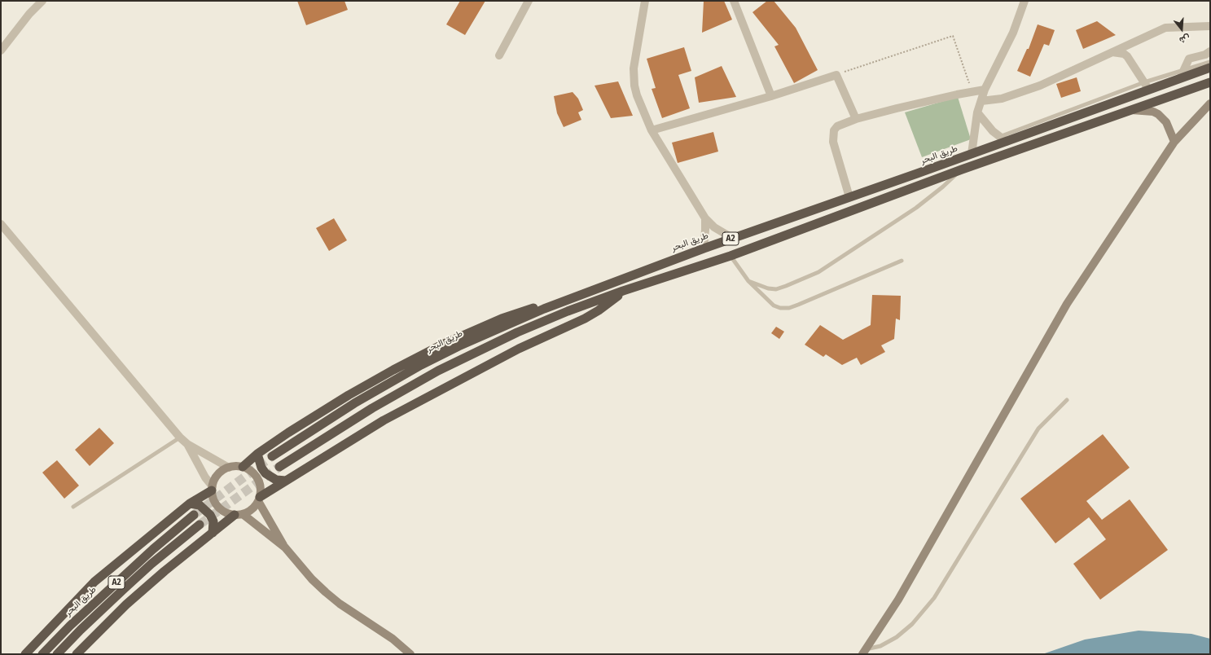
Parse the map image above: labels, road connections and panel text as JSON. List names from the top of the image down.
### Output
{
  "streets": {
    "highway": ["طريق البحر", "A2"]
  },
  "north": "bottom"
}
